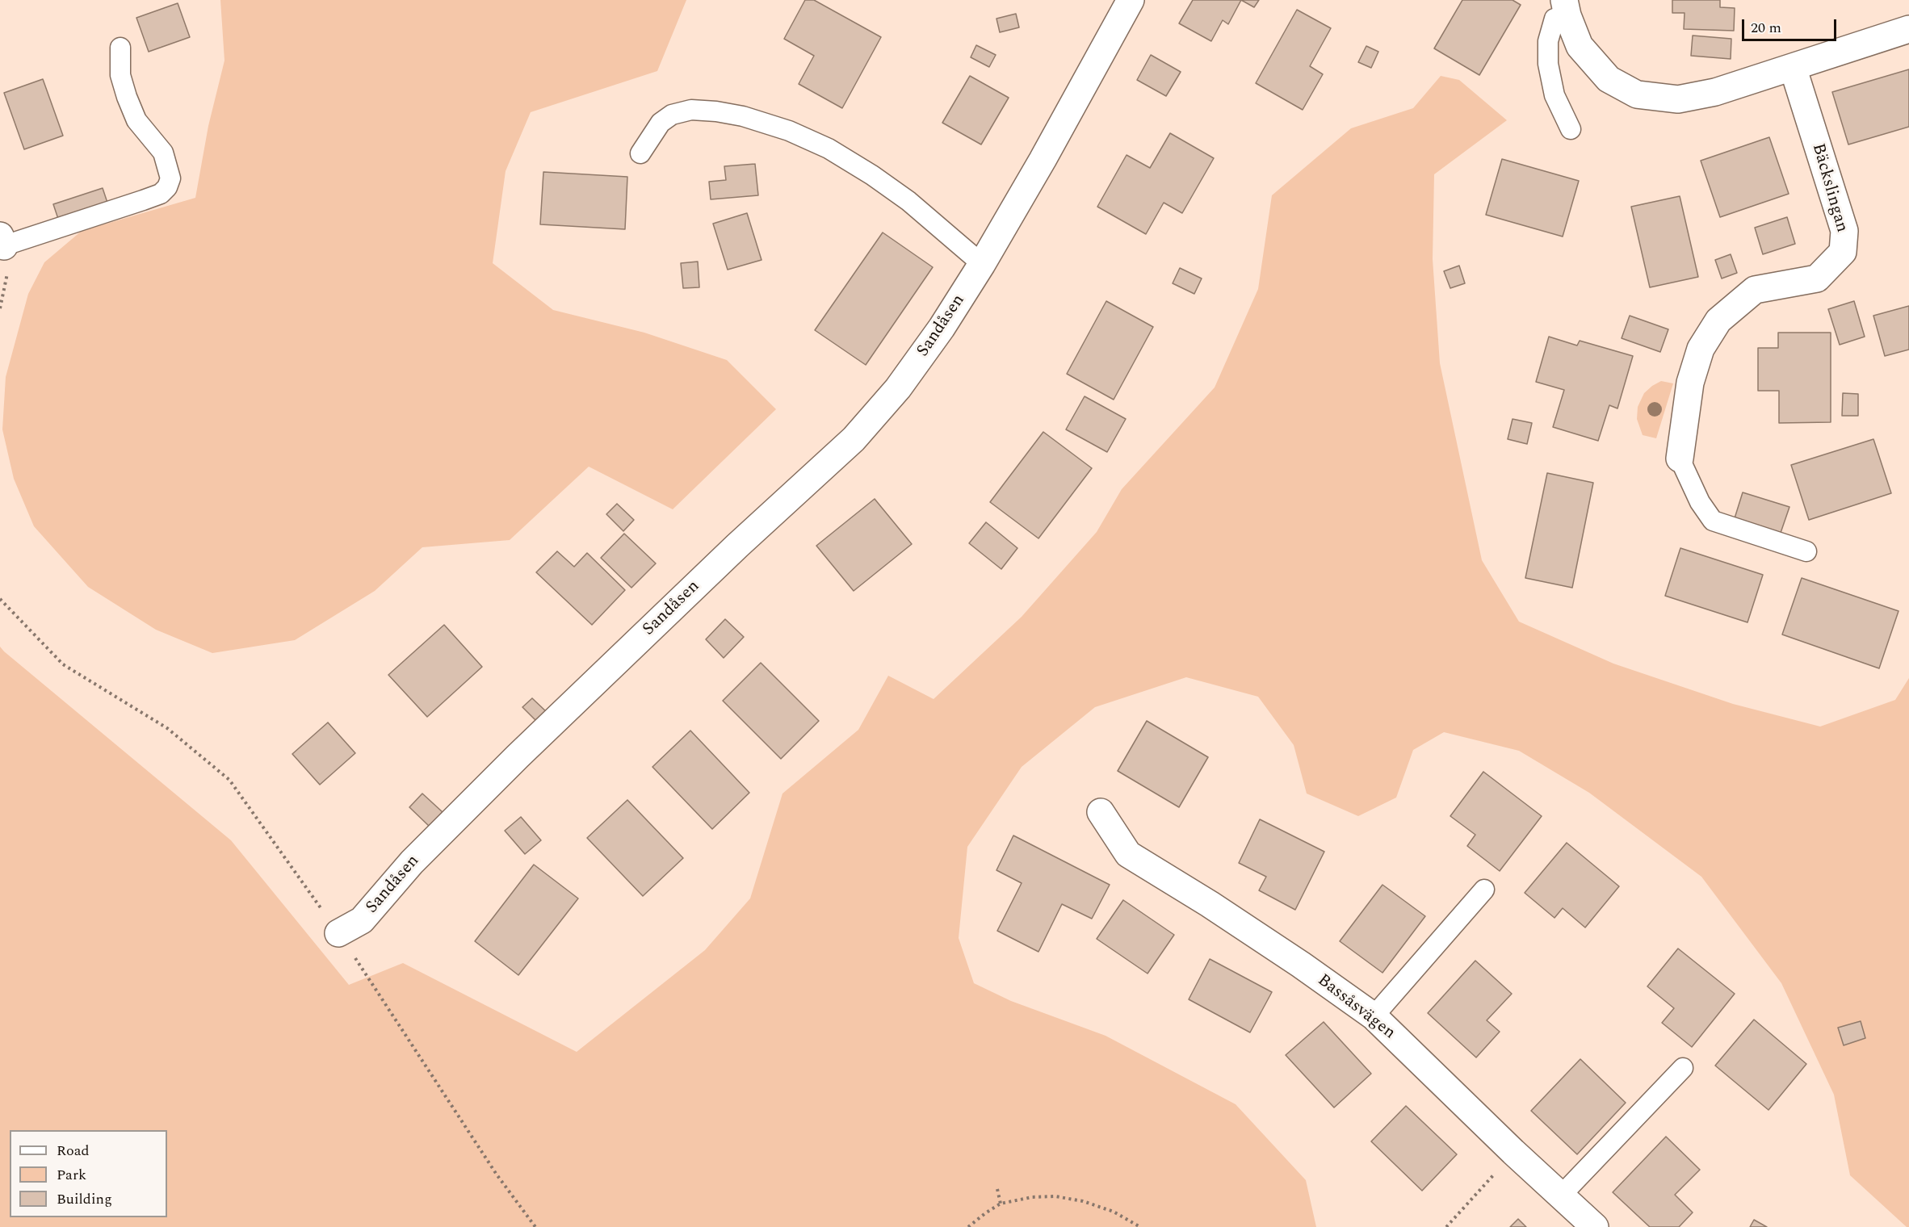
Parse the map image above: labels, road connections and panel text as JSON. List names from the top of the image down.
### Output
{
  "streets": {
    "street": ["Bäckslingan", "Sandåsen", "Bassåsvägen"]
  },
  "legend": ["Road", "Park", "Building"],
  "scale_bar": "20 m"
}
